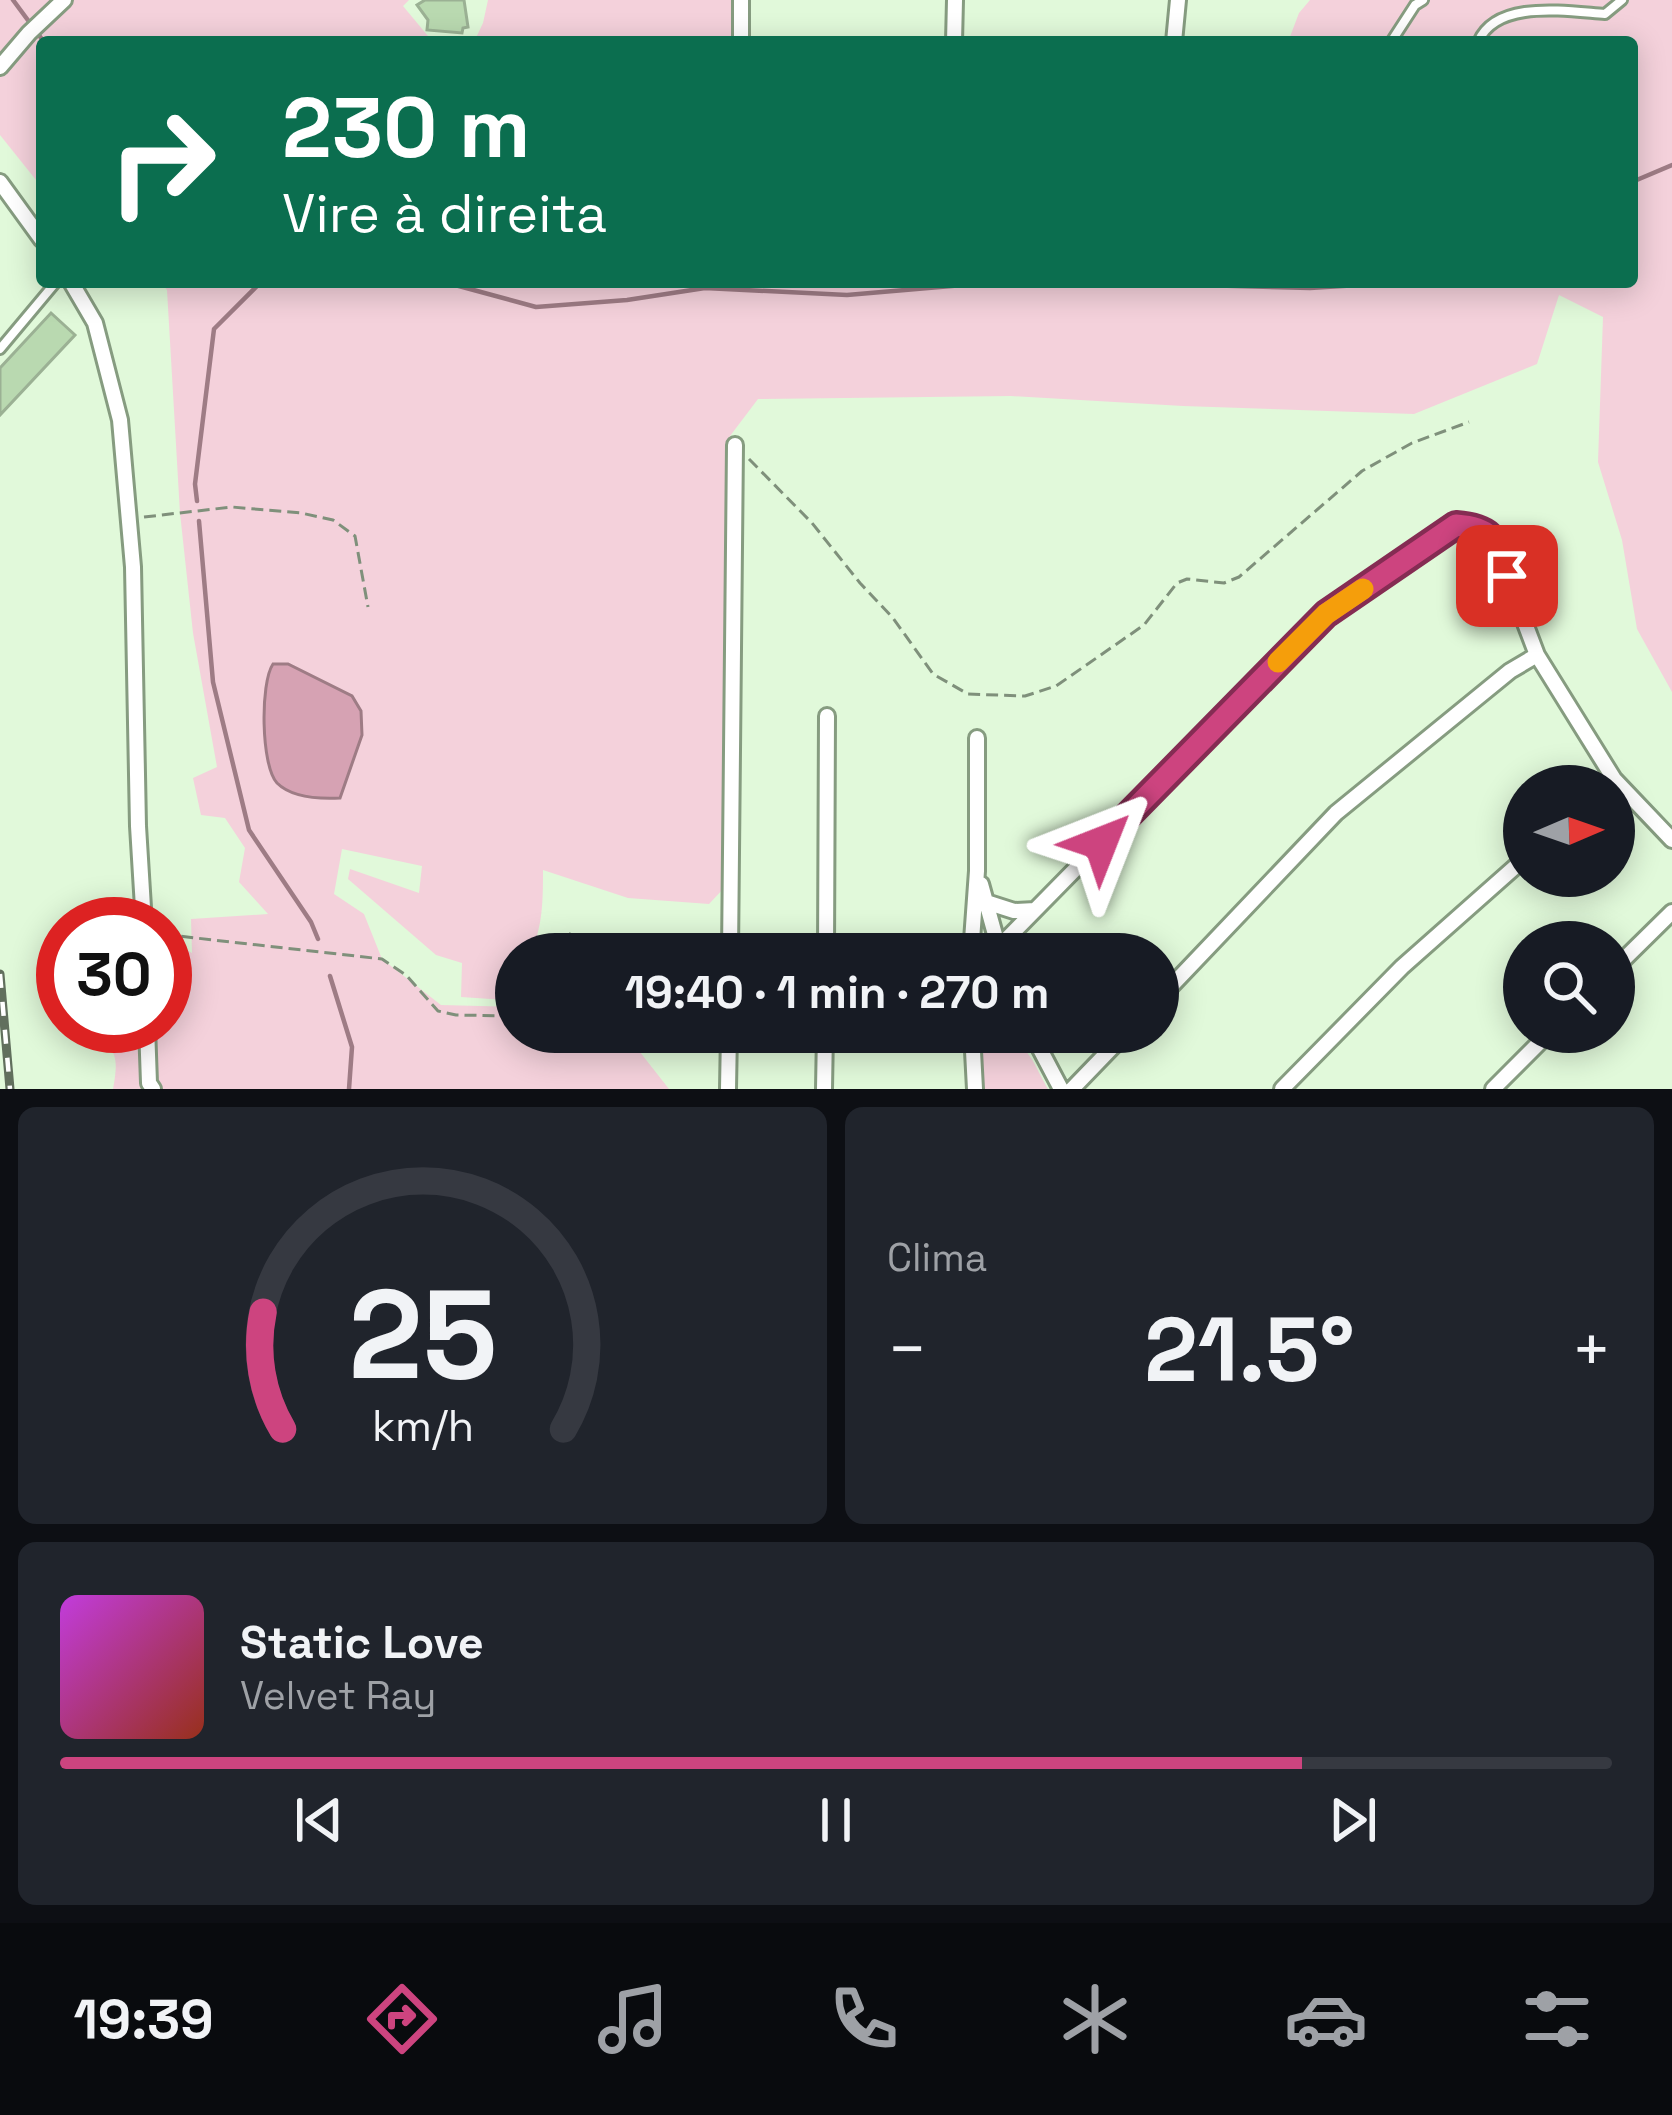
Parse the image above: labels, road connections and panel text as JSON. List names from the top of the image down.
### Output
{
  "north": "right",
  "page": {
    "turn": ["230 m", "Vire à direita"],
    "limit": "30",
    "trip": "19:40 · 1 min · 270 m",
    "tile": "Clima",
    "heat": ["−", "21.5°", "+"],
    "song": ["Static Love", "Velvet Ray"],
    "tabs": "19:39",
    "gauge": ["25", "km/h"]
  }
}
